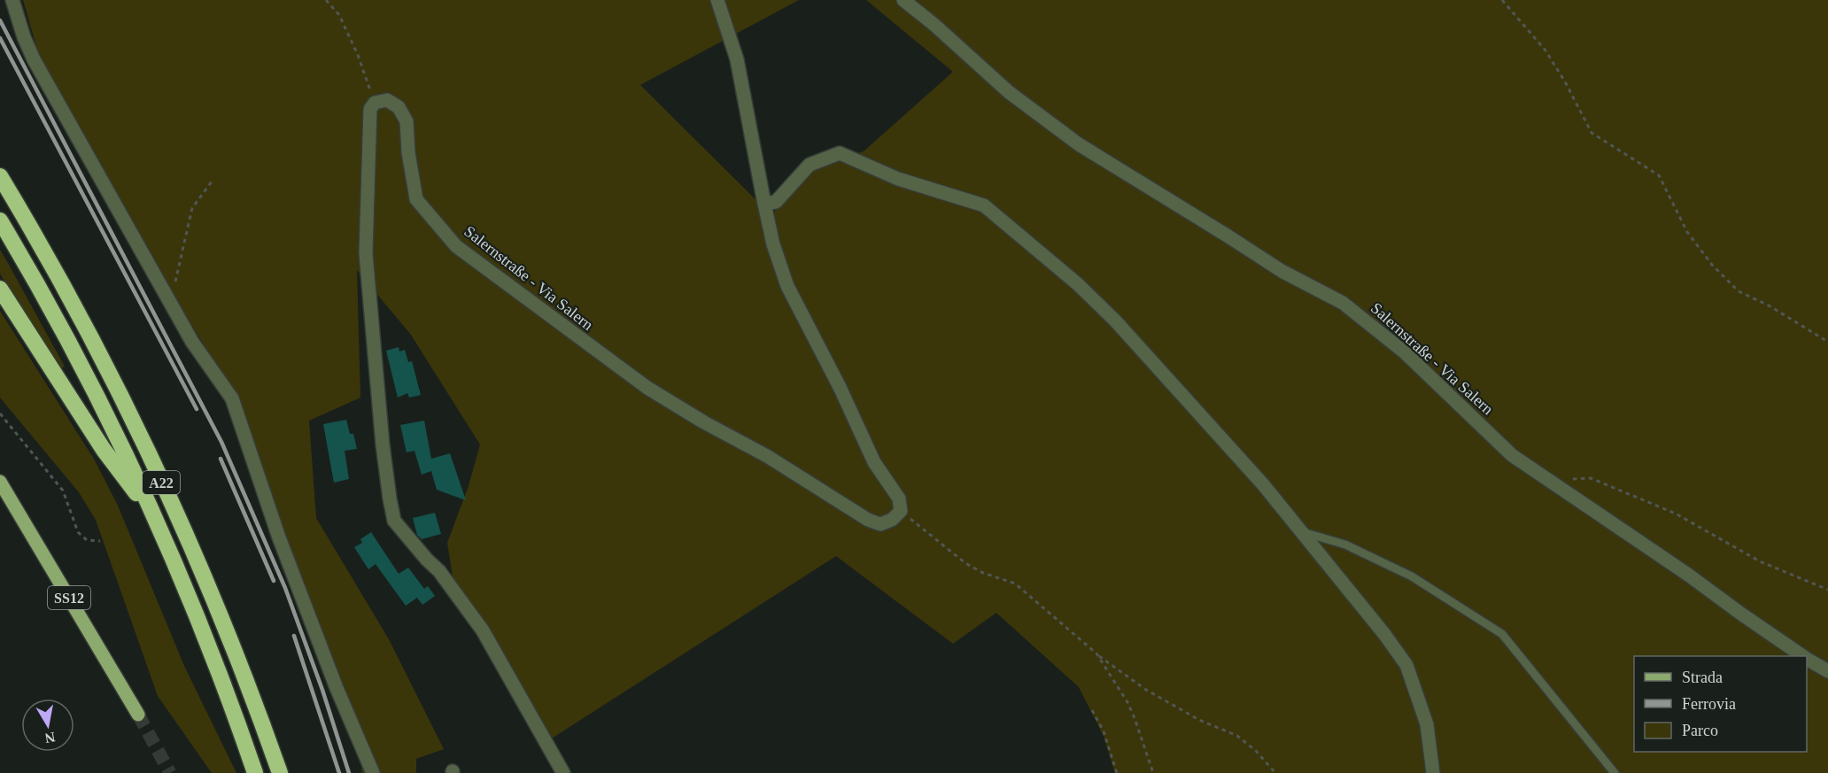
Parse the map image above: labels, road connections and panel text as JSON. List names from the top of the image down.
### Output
{
  "streets": {
    "highway": ["A22"],
    "main road": ["SS12"],
    "street": ["Salernstraße - Via Salern"]
  },
  "legend": ["Strada", "Ferrovia", "Parco"],
  "north": "bottom"
}
